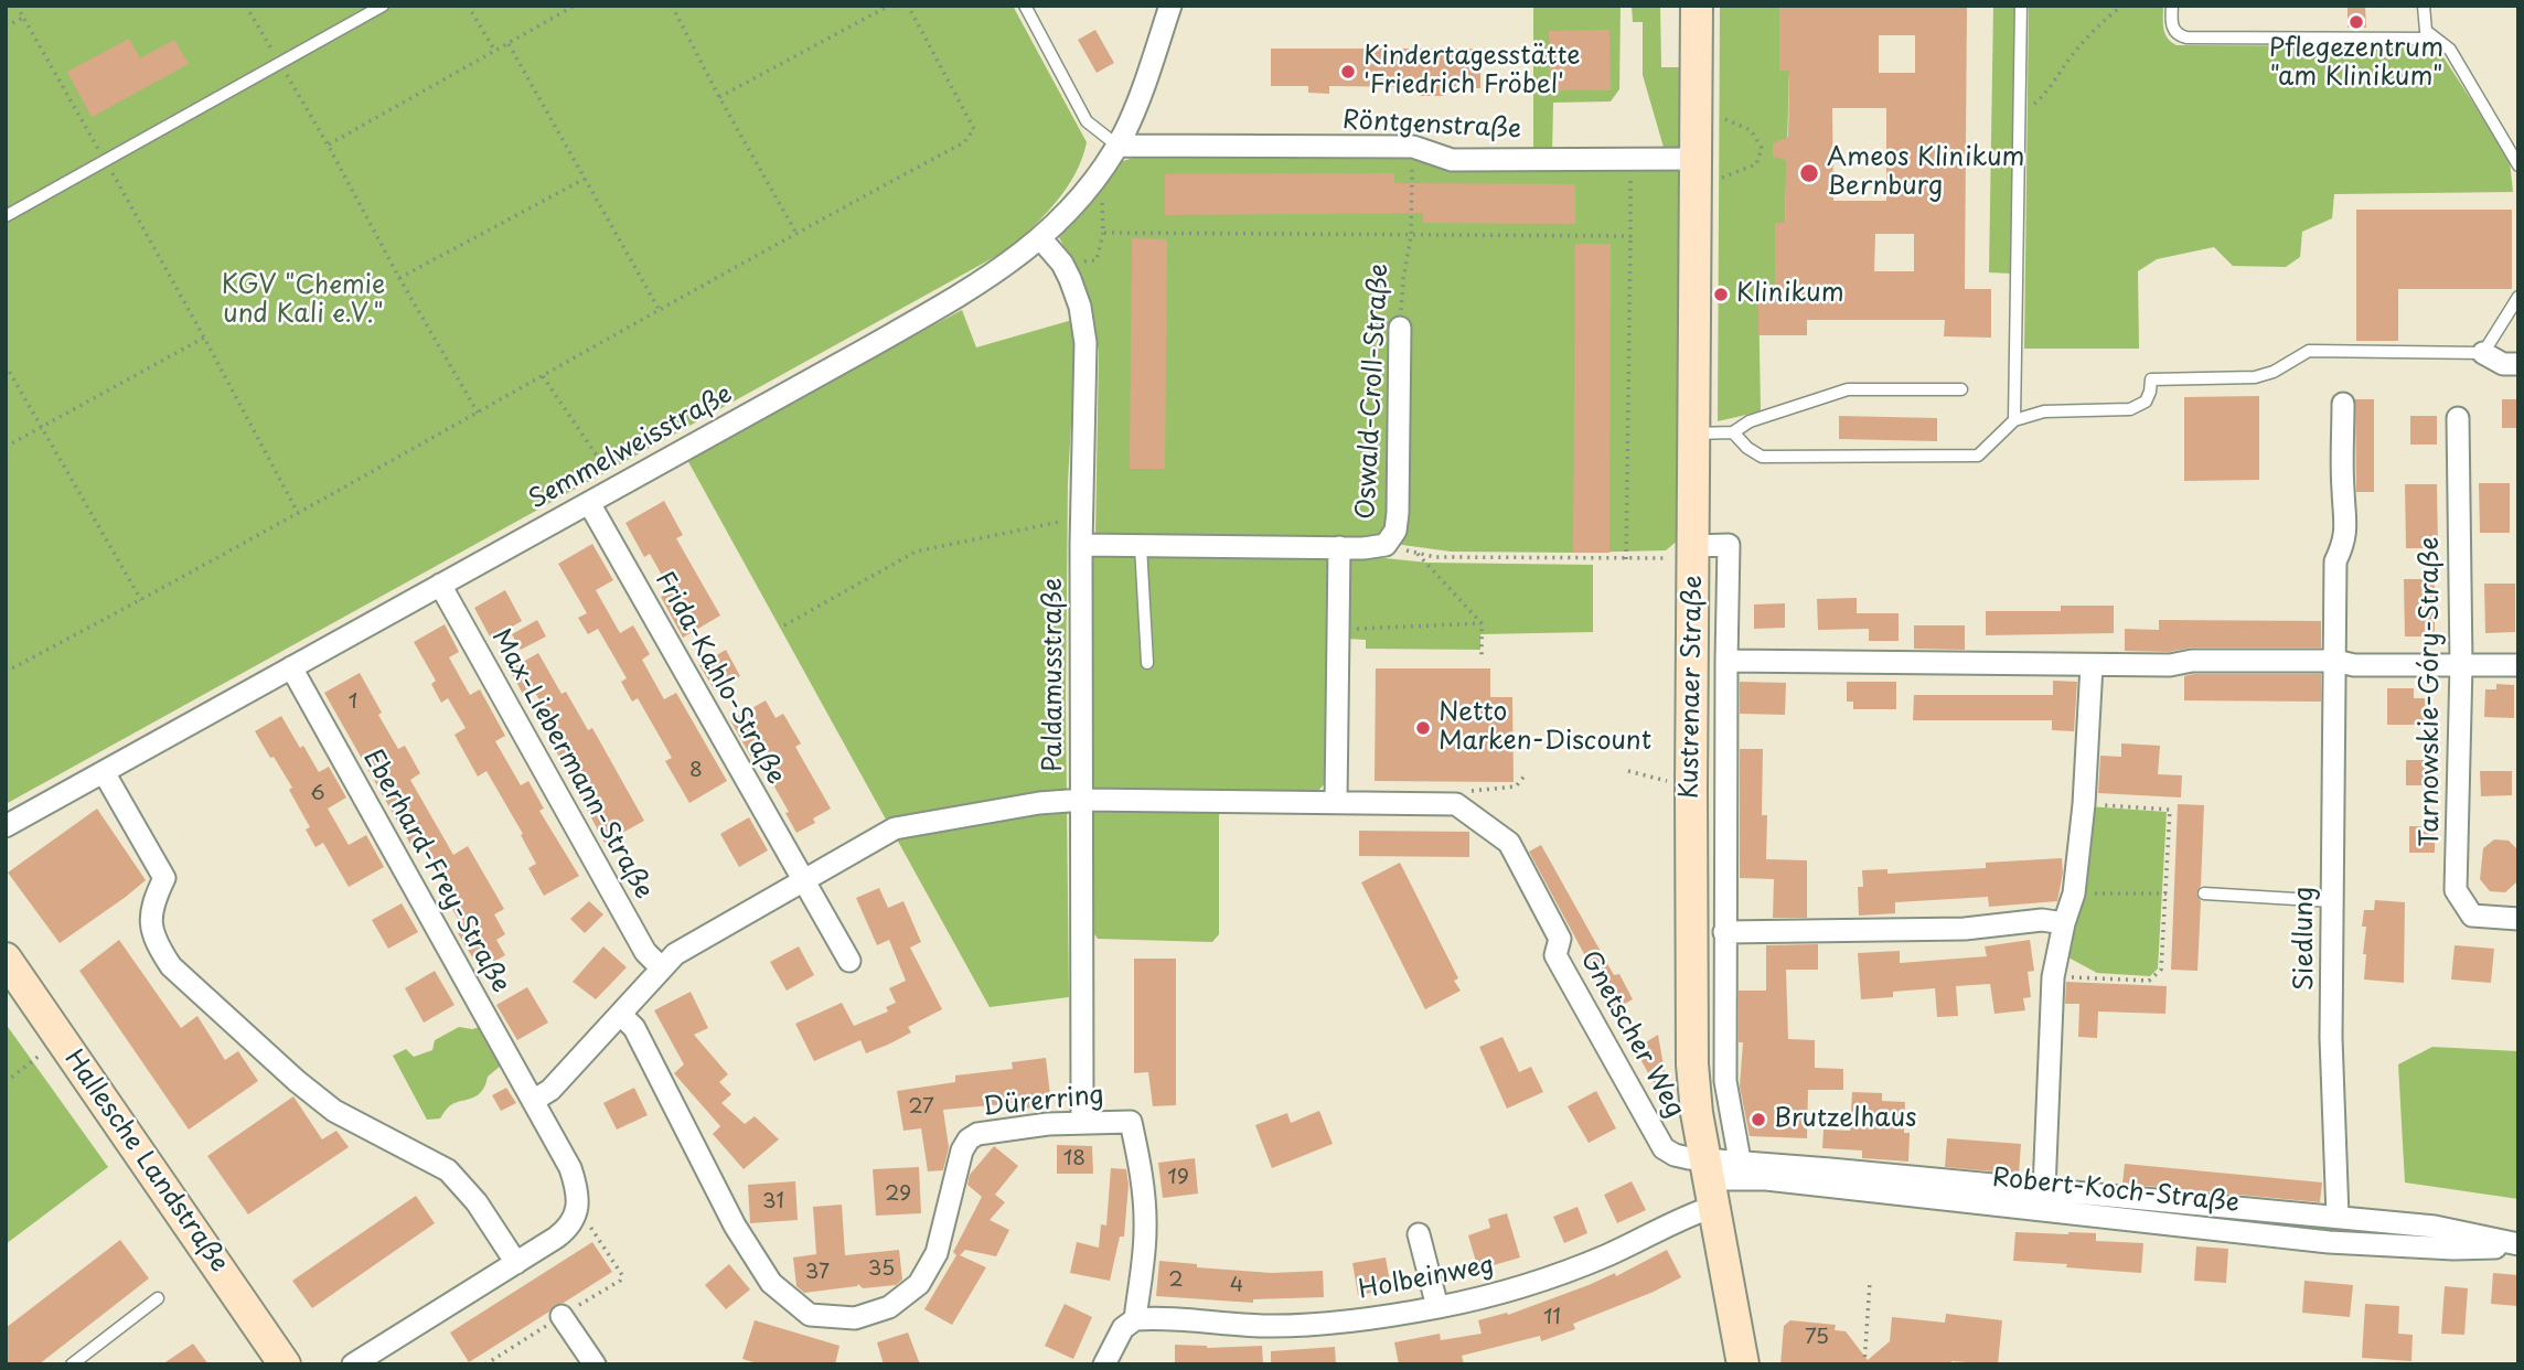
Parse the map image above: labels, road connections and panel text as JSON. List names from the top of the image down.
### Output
{
  "streets": {
    "street": [
      "Röntgenstraße",
      "Oswald-Croll-Straße",
      "Semmelweisstraße",
      "Paldamusstraße",
      "Frida-Kahlo-Straße",
      "Kustrenaer Straße",
      "Tarnowskie-Góry-Straße",
      "Max-Liebermann-Straße",
      "Eberhard-Frey-Straße",
      "Siedlung",
      "Gnetscher Weg",
      "Dürerring",
      "Hallesche Landstraße",
      "Robert-Koch-Straße",
      "Holbeinweg"
    ]
  },
  "crossings": [
    ["Röntgenstraße", "Oswald-Croll-Straße"],
    ["Röntgenstraße", "Semmelweisstraße"],
    ["Röntgenstraße", "Kustrenaer Straße"],
    ["Semmelweisstraße", "Paldamusstraße"],
    ["Semmelweisstraße", "Frida-Kahlo-Straße"],
    ["Semmelweisstraße", "Max-Liebermann-Straße"],
    ["Semmelweisstraße", "Eberhard-Frey-Straße"],
    ["Paldamusstraße", "Dürerring"],
    ["Kustrenaer Straße", "Gnetscher Weg"],
    ["Kustrenaer Straße", "Holbeinweg"],
    ["Gnetscher Weg", "Holbeinweg"],
    ["Dürerring", "Holbeinweg"]
  ],
  "parks": ["KGV \"Chemie und Kali e.V.\""],
  "places": [
    "Pflegezentrum \"am Klinikum\"",
    "Kindertagesstätte 'Friedrich Fröbel'",
    "Ameos Klinikum Bernburg",
    "Klinikum",
    "Netto Marken-Discount",
    "Brutzelhaus"
  ],
  "house_numbers": [
    "1",
    "8",
    "6",
    "27",
    "18",
    "19",
    "29",
    "31",
    "35",
    "37",
    "2",
    "4",
    "11",
    "75"
  ]
}
